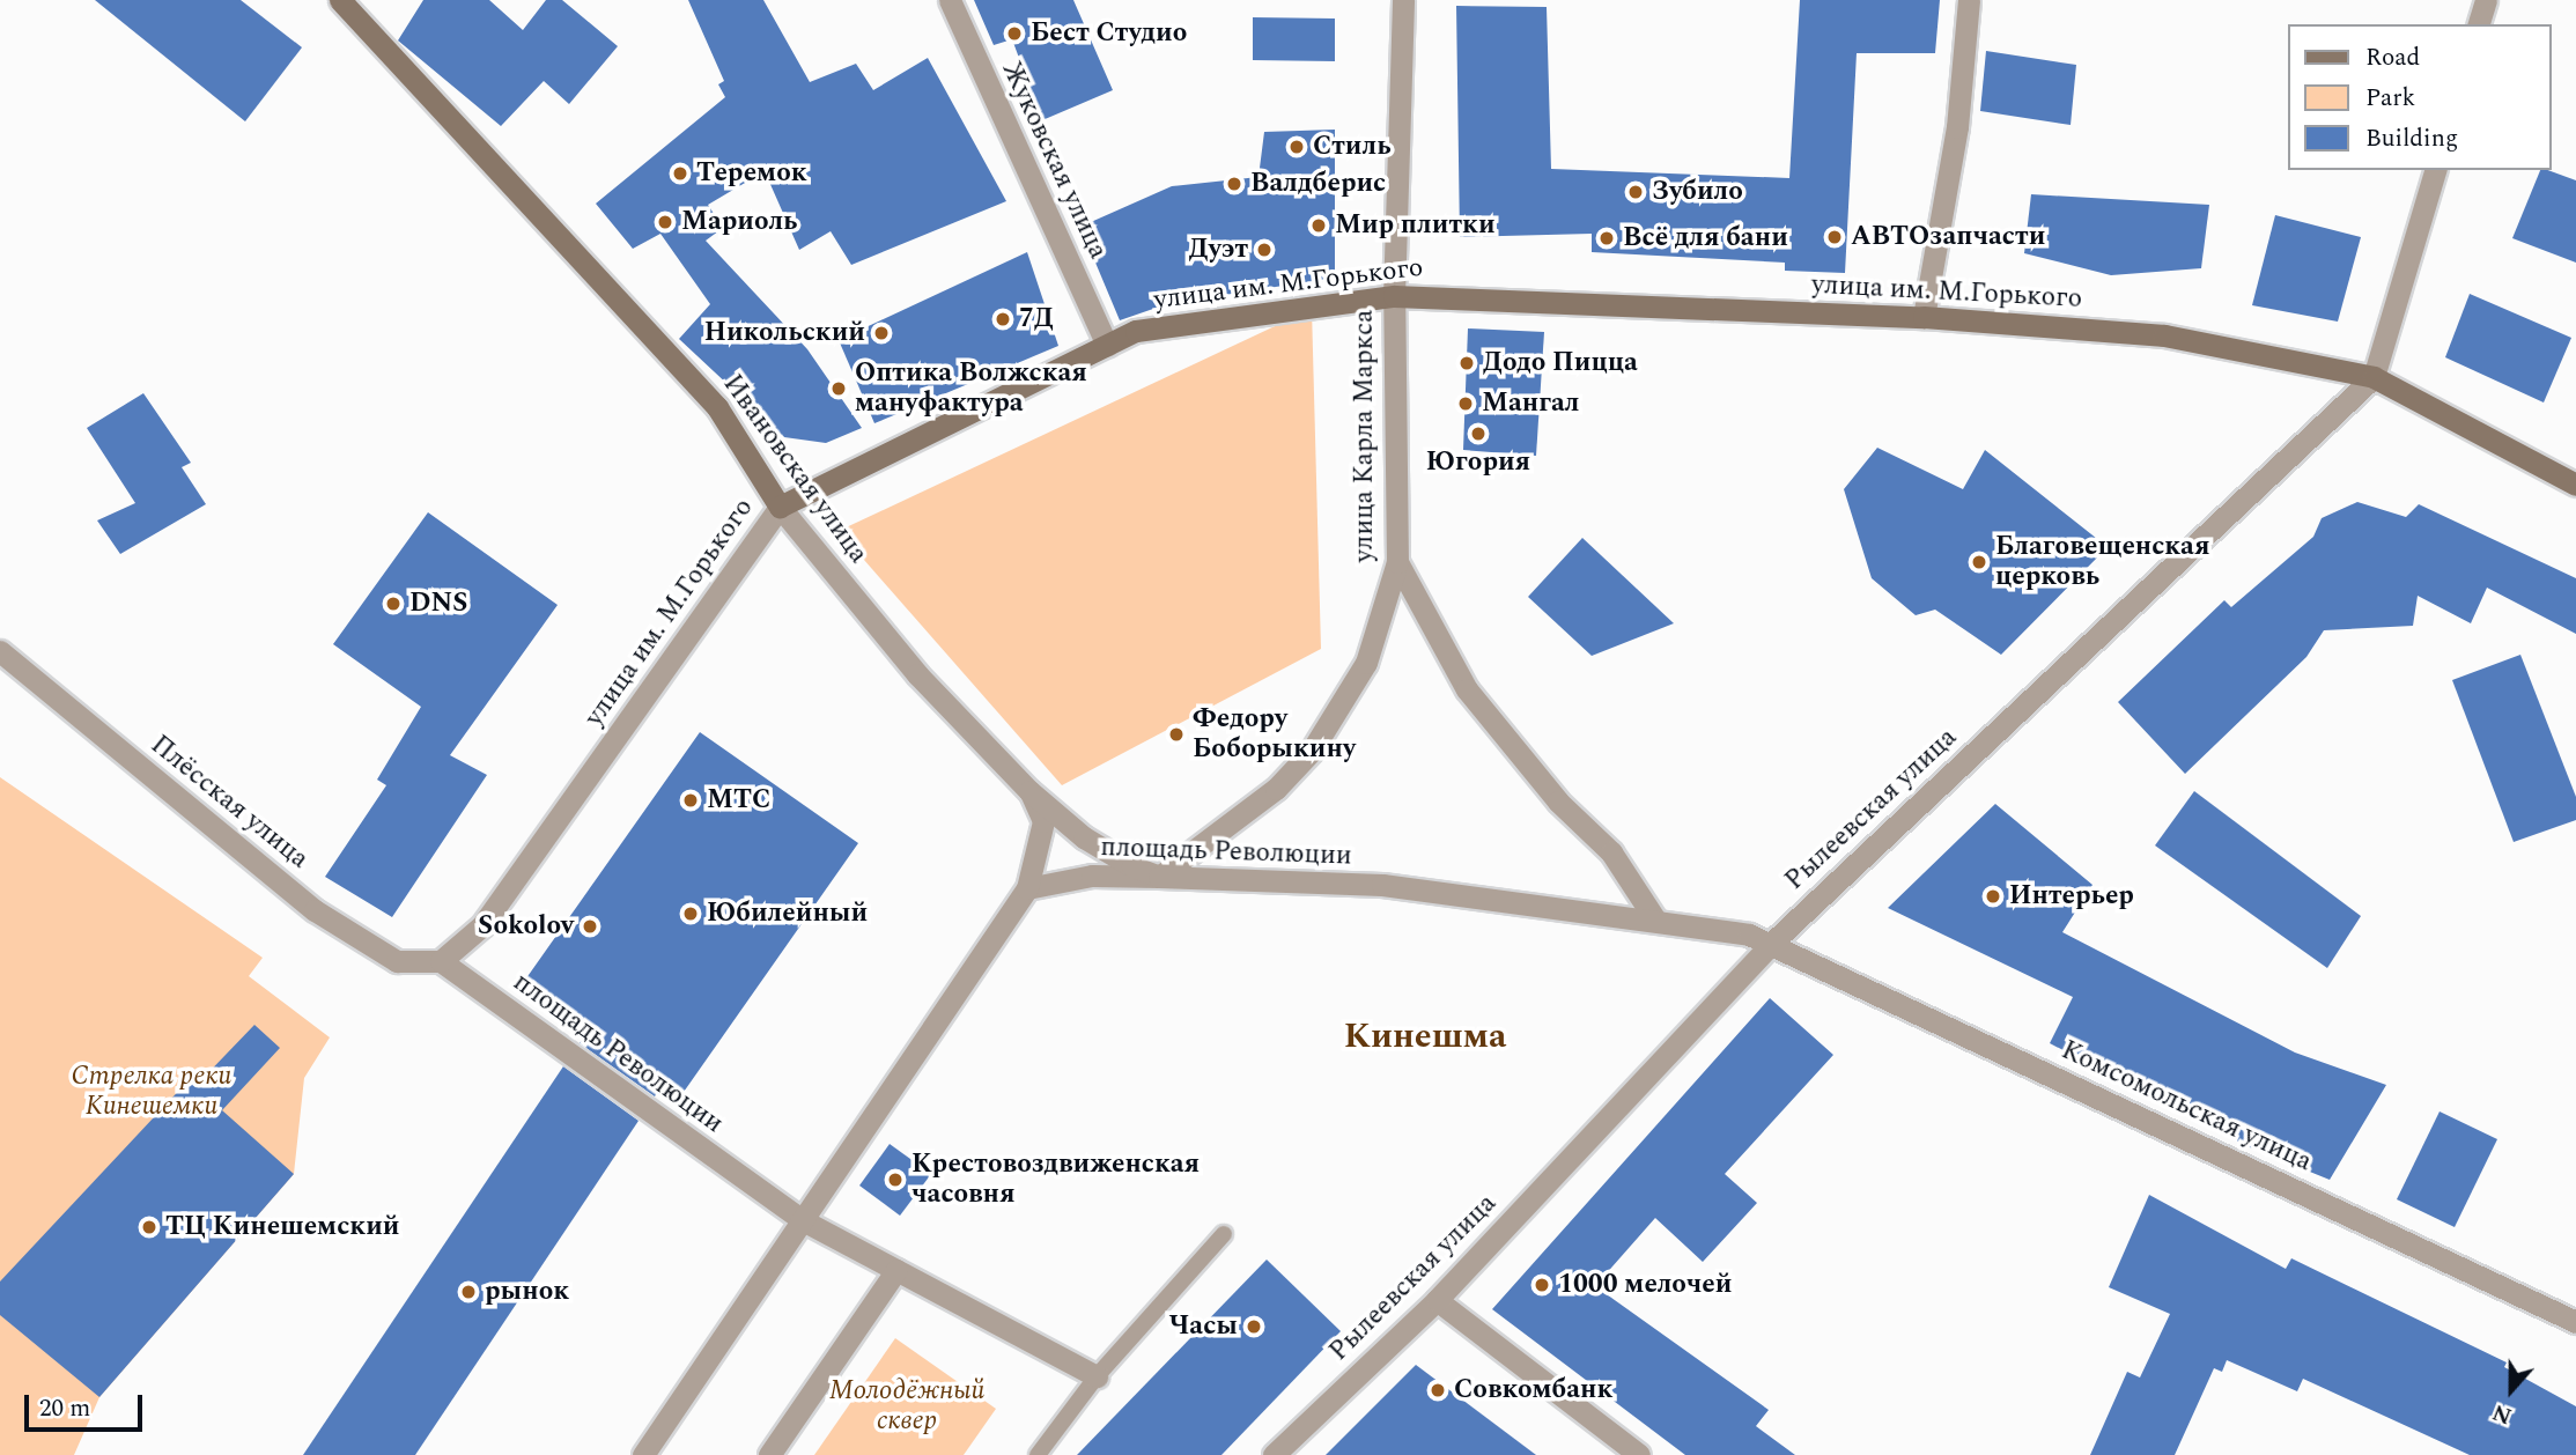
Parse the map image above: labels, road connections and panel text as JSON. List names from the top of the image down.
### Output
{
  "streets": {
    "main road": ["улица им. М.Горького", "Ивановская улица"],
    "street": [
      "Жуковская улица",
      "улица Карла Маркса",
      "Плёсская улица",
      "Рылеевская улица",
      "площадь Революции",
      "Комсомольская улица"
    ]
  },
  "crossings": [
    ["Жуковская улица", "улица им. М.Горького"],
    ["улица им. М.Горького", "улица Карла Маркса"],
    ["улица им. М.Горького", "Ивановская улица"],
    ["улица им. М.Горького", "Плёсская улица"],
    ["улица им. М.Горького", "Рылеевская улица"],
    ["улица им. М.Горького", "площадь Революции"],
    ["улица Карла Маркса", "Ивановская улица"],
    ["улица Карла Маркса", "площадь Революции"],
    ["Ивановская улица", "площадь Революции"],
    ["Плёсская улица", "площадь Революции"],
    ["Рылеевская улица", "площадь Революции"],
    ["Рылеевская улица", "Комсомольская улица"],
    ["площадь Революции", "Комсомольская улица"]
  ],
  "districts": ["Кинешма"],
  "parks": ["Стрелка реки Кинешемки", "Молодёжный сквер"],
  "places": [
    "Бест Студио",
    "Стиль",
    "Теремок",
    "Валдберис",
    "Зубило",
    "Мариоль",
    "Мир плитки",
    "АВТОзапчасти",
    "Всё для бани",
    "Дуэт",
    "7Д",
    "Никольский",
    "Додо Пицца",
    "Оптика Волжская мануфактура",
    "Мангал",
    "Югория",
    "Благовещенская церковь",
    "DNS",
    "Федору Боборыкину",
    "МТС",
    "Интерьер",
    "Юбилейный",
    "Sokolov",
    "Крестовоздвиженская часовня",
    "ТЦ Кинешемский",
    "1000 мелочей",
    "рынок",
    "Часы",
    "Совкомбанк"
  ],
  "legend": ["Road", "Park", "Building"],
  "scale_bar": "20 m",
  "north": "bottom"
}
